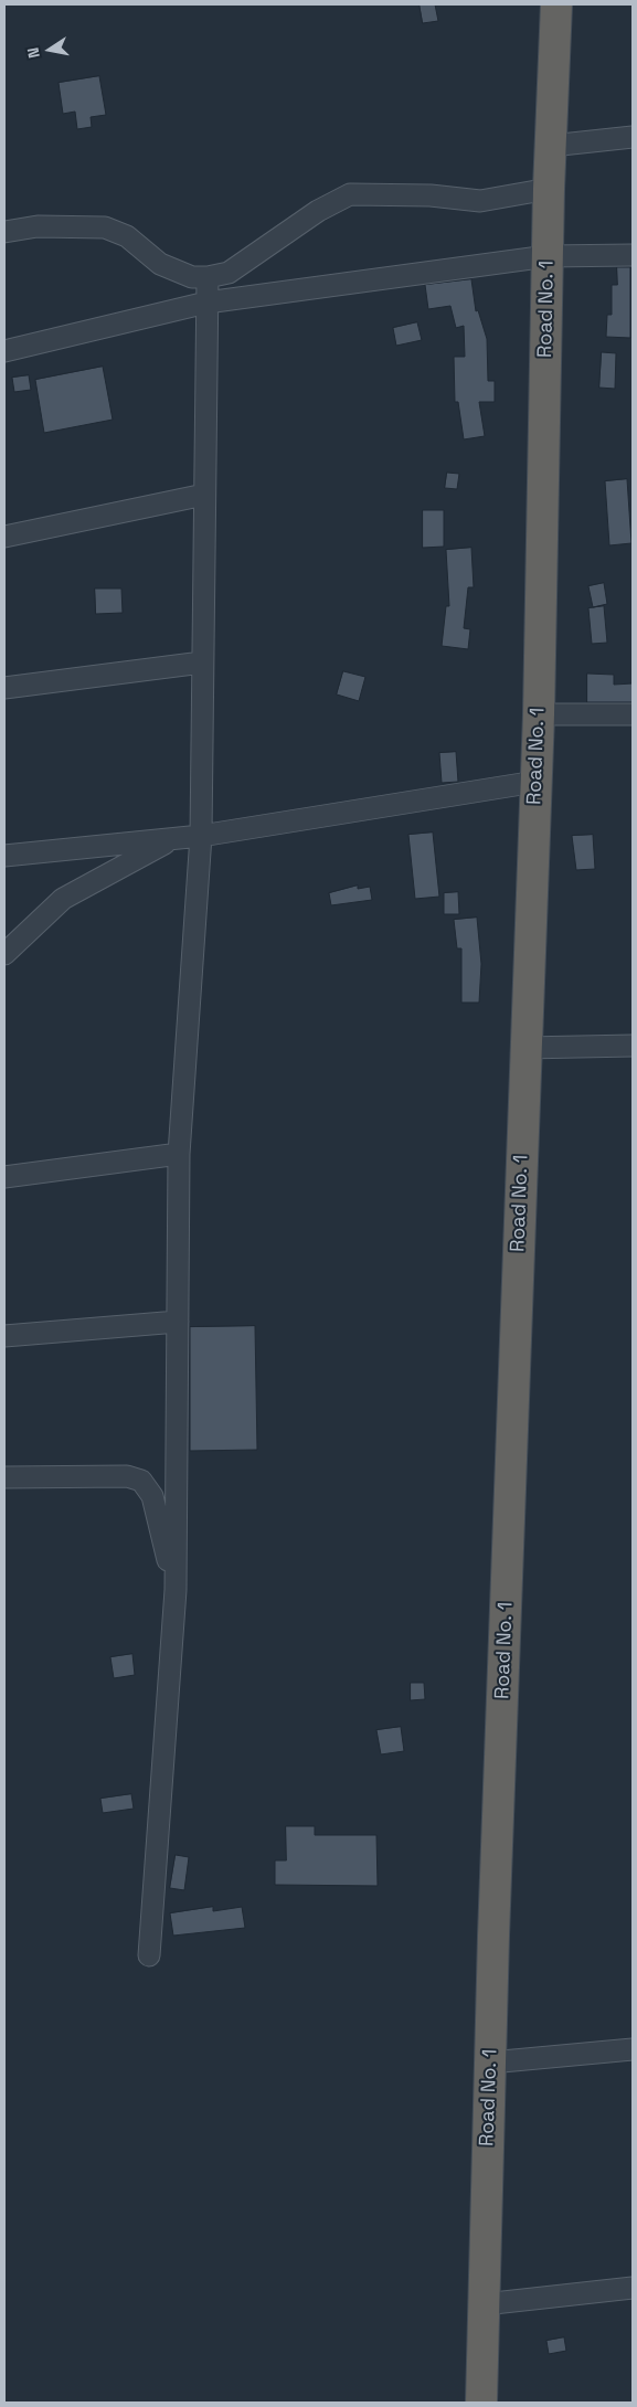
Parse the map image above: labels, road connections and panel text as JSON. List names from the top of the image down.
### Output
{
  "streets": {
    "highway": ["Road No. 1"]
  },
  "north": "left"
}
